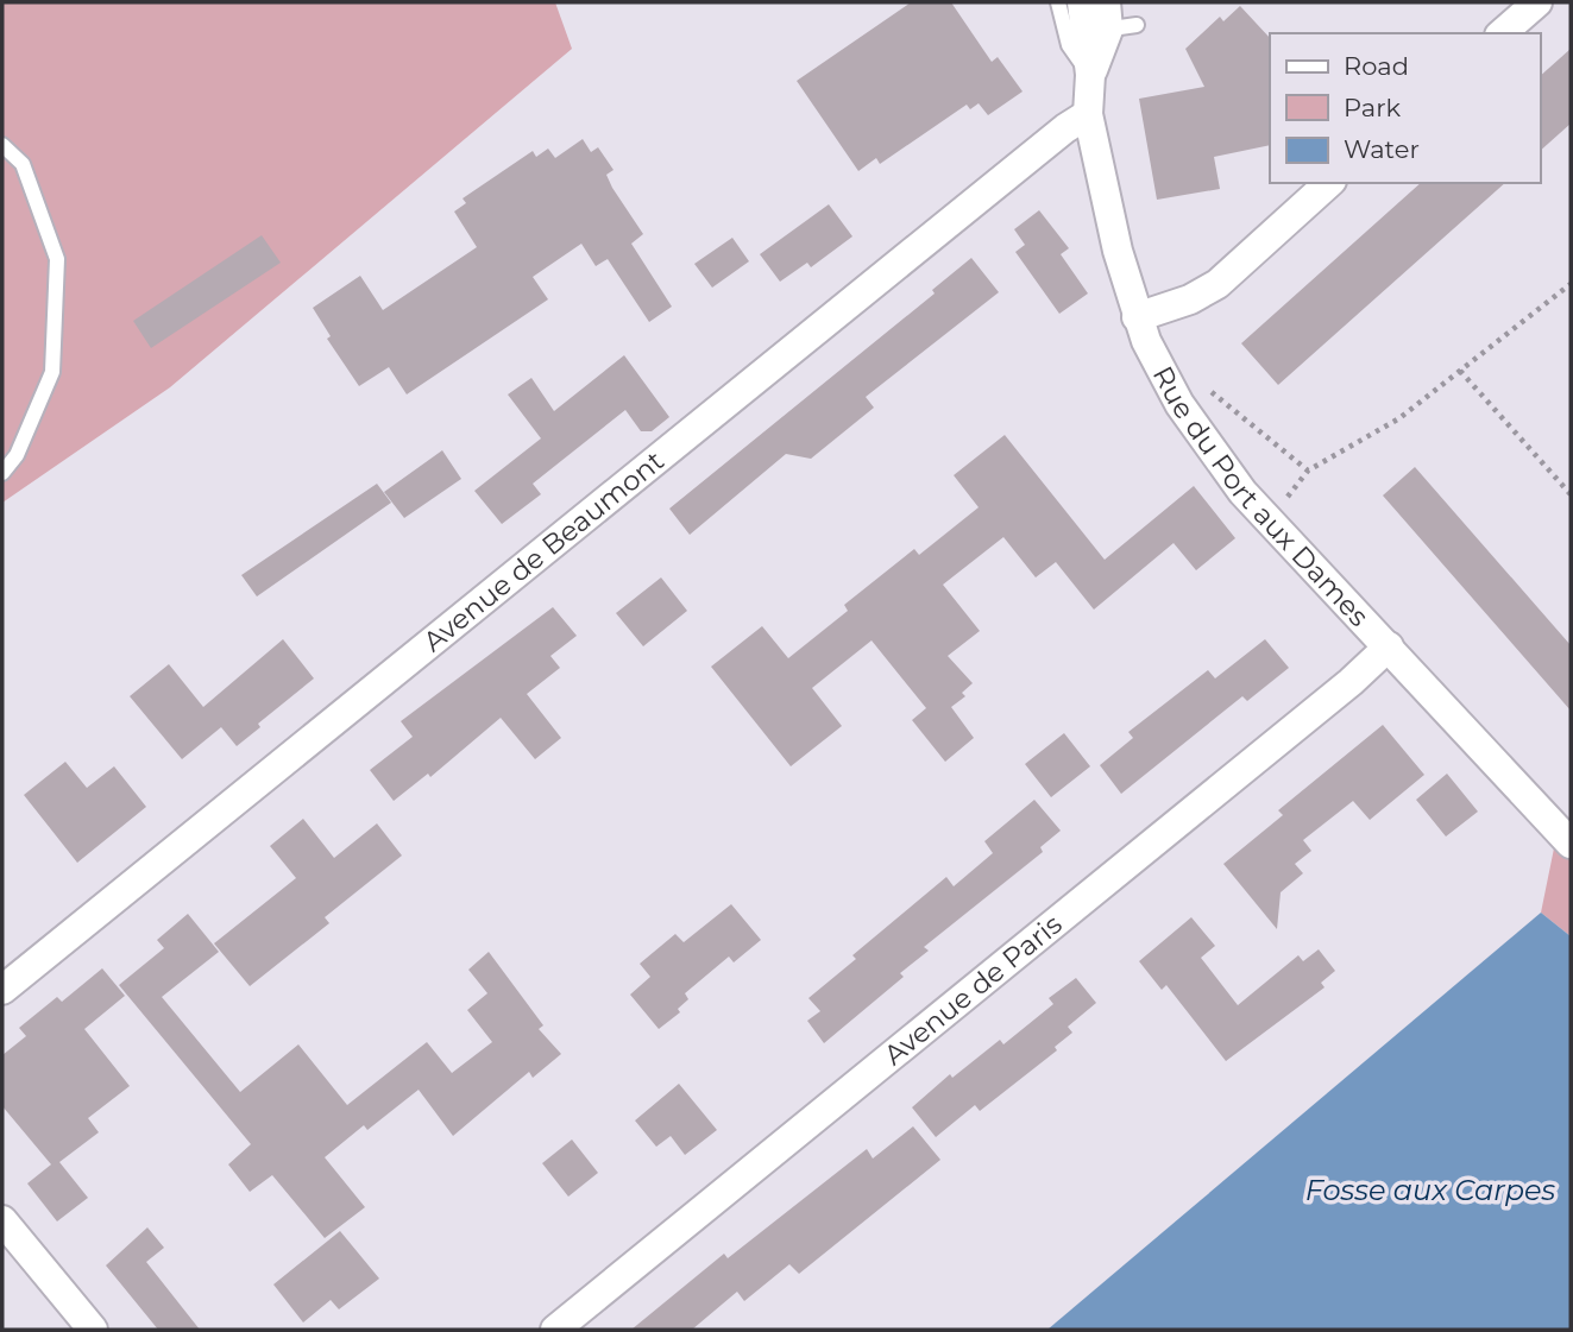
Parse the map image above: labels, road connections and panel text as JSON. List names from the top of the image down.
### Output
{
  "streets": {
    "street": ["Rue du Port aux Dames", "Avenue de Beaumont", "Avenue de Paris"]
  },
  "crossings": [
    ["Rue du Port aux Dames", "Avenue de Beaumont"],
    ["Rue du Port aux Dames", "Avenue de Paris"]
  ],
  "water": ["Fosse aux Carpes"],
  "legend": ["Road", "Park", "Water"]
}
